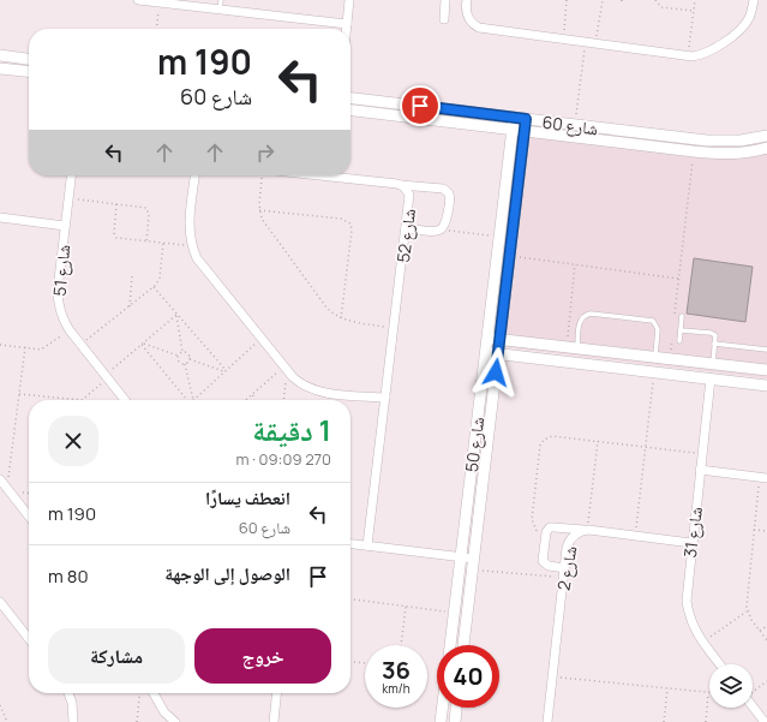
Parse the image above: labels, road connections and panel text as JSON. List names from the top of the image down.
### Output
{
  "streets": {
    "street": [
      "شارع 60",
      "شارع 52",
      "شارع 51",
      "شارع 50",
      "شارع 31",
      "شارع 2"
    ]
  },
  "crossings": [
    ["شارع 60", "شارع 50"],
    ["شارع 31", "شارع 2"]
  ],
  "page": {
    "turn": ["190 m", "شارع 60"],
    "heading": ["1 دقيقة", "270 m · 09:09"],
    "list": [
      {
        "name": "انعطف يسارًا",
        "note": "شارع 60",
        "value": "190 m"
      },
      {
        "name": "الوصول إلى الوجهة",
        "value": "80 m"
      }
    ],
    "buttons": ["خروج", "مشاركة"],
    "speed": "36 km/h",
    "limit": "40"
  }
}
